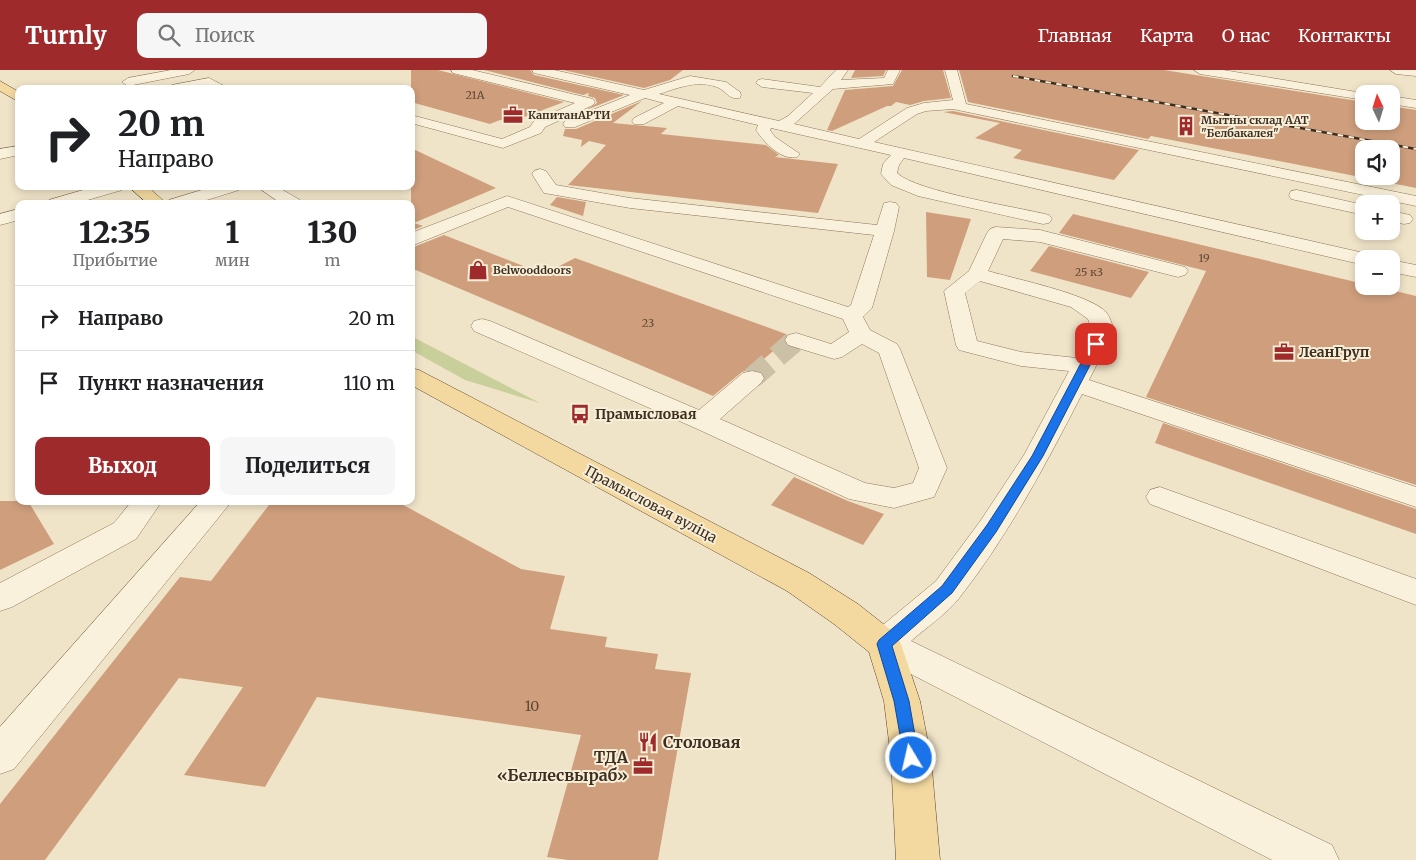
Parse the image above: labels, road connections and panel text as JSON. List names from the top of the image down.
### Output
{
  "streets": {
    "main road": ["Прамысловая вуліца"]
  },
  "places": {
    "office": ["КапитанАРТИ", "ЛеанГруп", "ТДА «Беллесвыраб»"],
    "building": ["Мытны склад ААТ \"Белбакалея\""],
    "shop": ["Belwooddoors"],
    "bus stop": ["Прамысловая"],
    "restaurant": ["Столовая"]
  },
  "house_numbers": [
    "21А",
    "19",
    "25 к3",
    "23",
    "10"
  ],
  "north": "top",
  "page": {
    "header": "Turnly",
    "search": "Поиск",
    "nav": [
      "Главная",
      "Карта",
      "О нас",
      "Контакты"
    ],
    "map_buttons": ["+", "−"],
    "turn": ["20 m", "Направо"],
    "eta": [
      "12:35",
      "Прибытие",
      "1",
      "мин",
      "130",
      "m"
    ],
    "list": [
      {
        "name": "Направо",
        "value": "20 m"
      },
      {
        "name": "Пункт назначения",
        "value": "110 m"
      }
    ],
    "buttons": ["Выход", "Поделиться"]
  }
}
